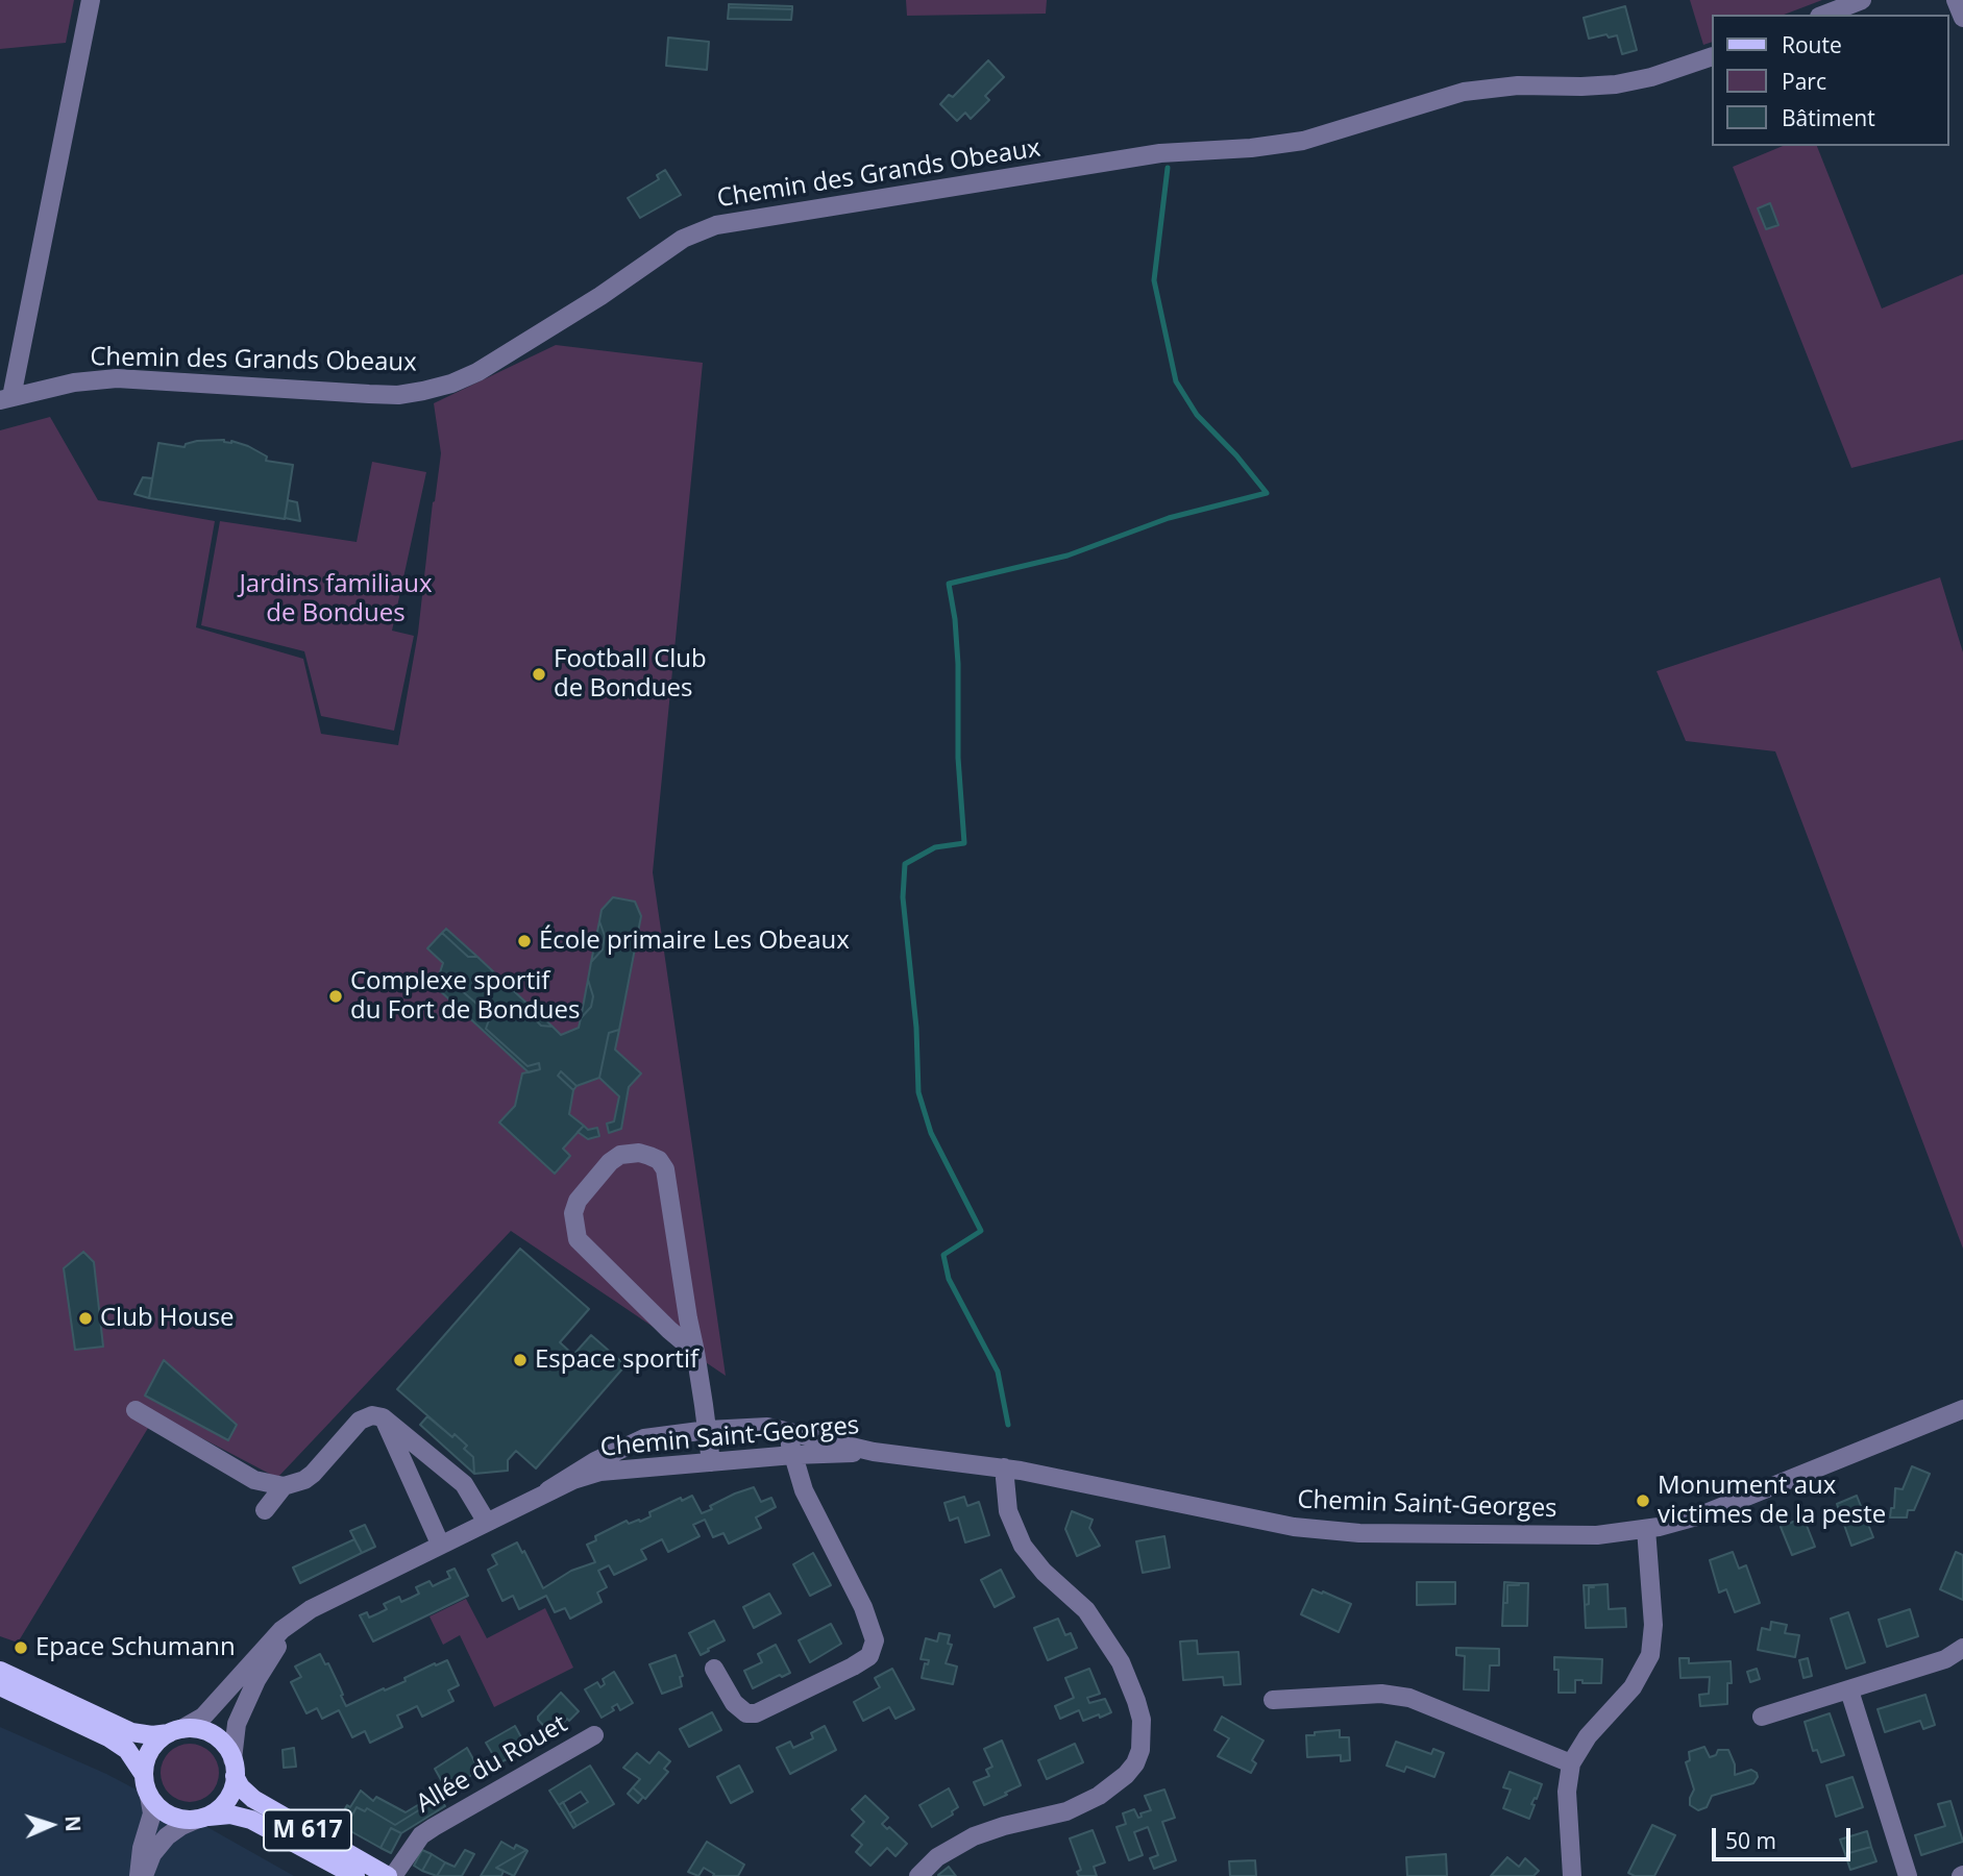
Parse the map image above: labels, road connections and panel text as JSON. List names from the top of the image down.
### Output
{
  "streets": {
    "main road": ["M 617"],
    "street": ["Chemin des Grands Obeaux", "Chemin Saint-Georges", "Allée du Rouet"]
  },
  "crossings": [
    ["Chemin Saint-Georges", "M 617"]
  ],
  "parks": ["Jardins familiaux de Bondues"],
  "places": [
    "Football Club de Bondues",
    "École primaire Les Obeaux",
    "Complexe sportif du Fort de Bondues",
    "Club House",
    "Espace sportif",
    "Monument aux victimes de la peste",
    "Epace Schumann"
  ],
  "legend": ["Route", "Parc", "Bâtiment"],
  "scale_bar": "50 m",
  "north": "right"
}
